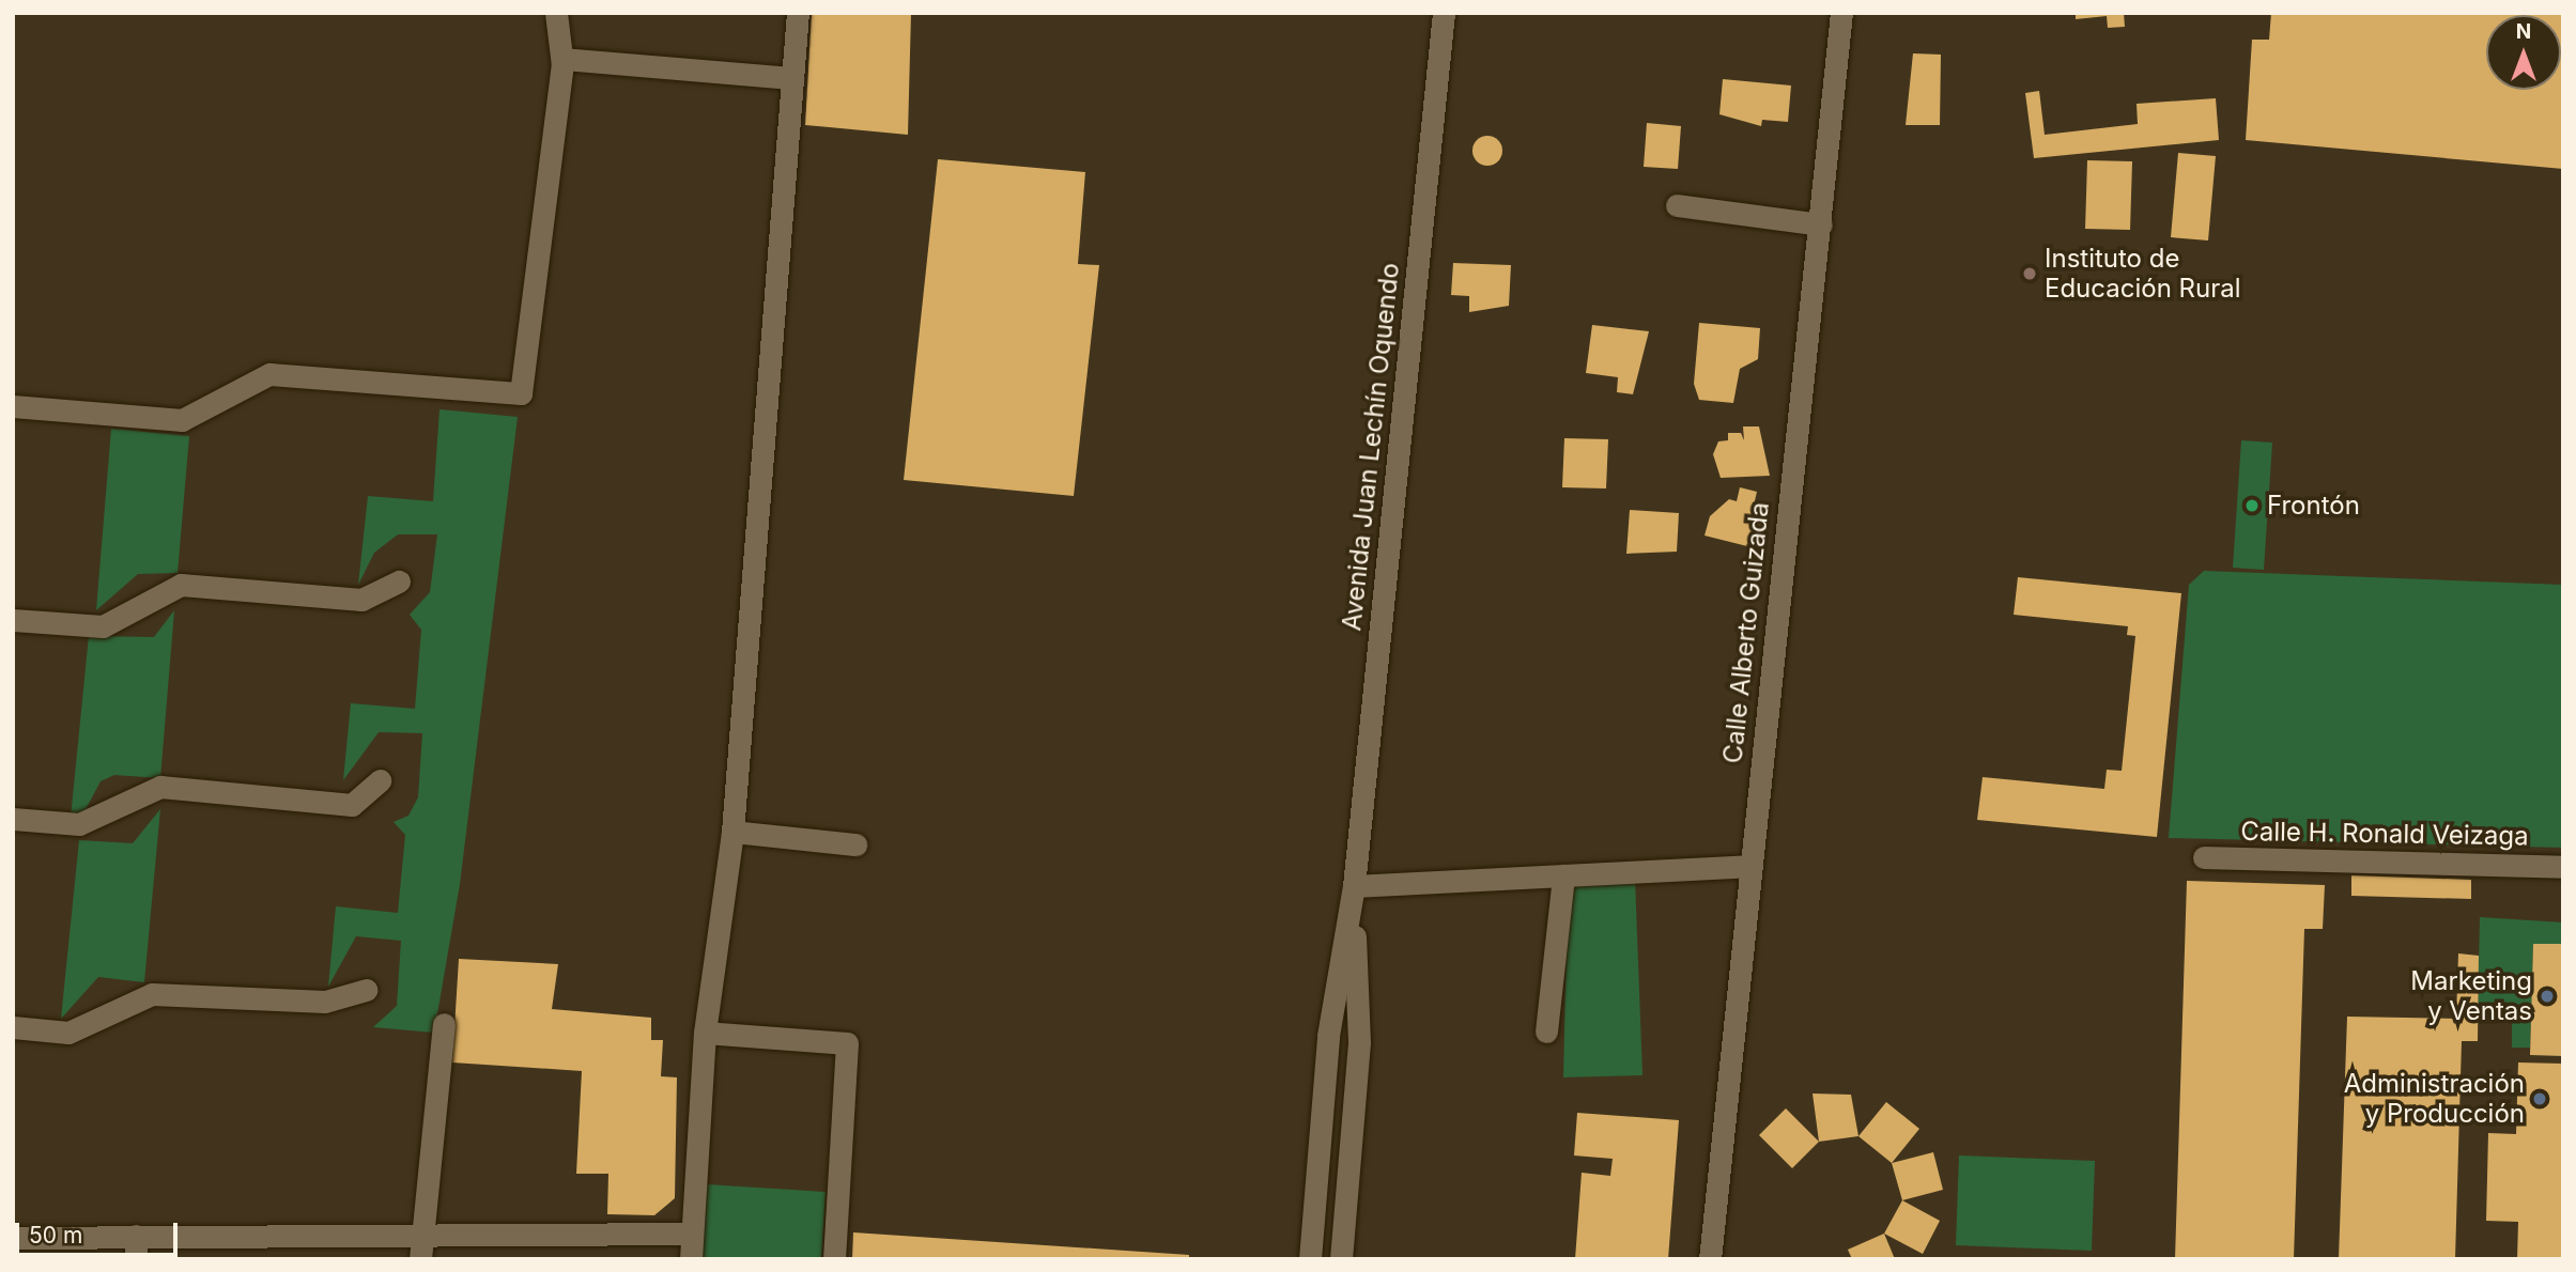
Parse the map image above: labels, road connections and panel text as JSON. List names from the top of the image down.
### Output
{
  "streets": {
    "street": ["Avenida Juan Lechín Oquendo", "Calle Alberto Guizada", "Calle H. Ronald Veizaga"]
  },
  "places": [
    "Instituto de Educación Rural",
    "Frontón",
    "Marketing y Ventas",
    "Administración y Producción"
  ],
  "scale_bar": "50 m",
  "north": "top"
}
